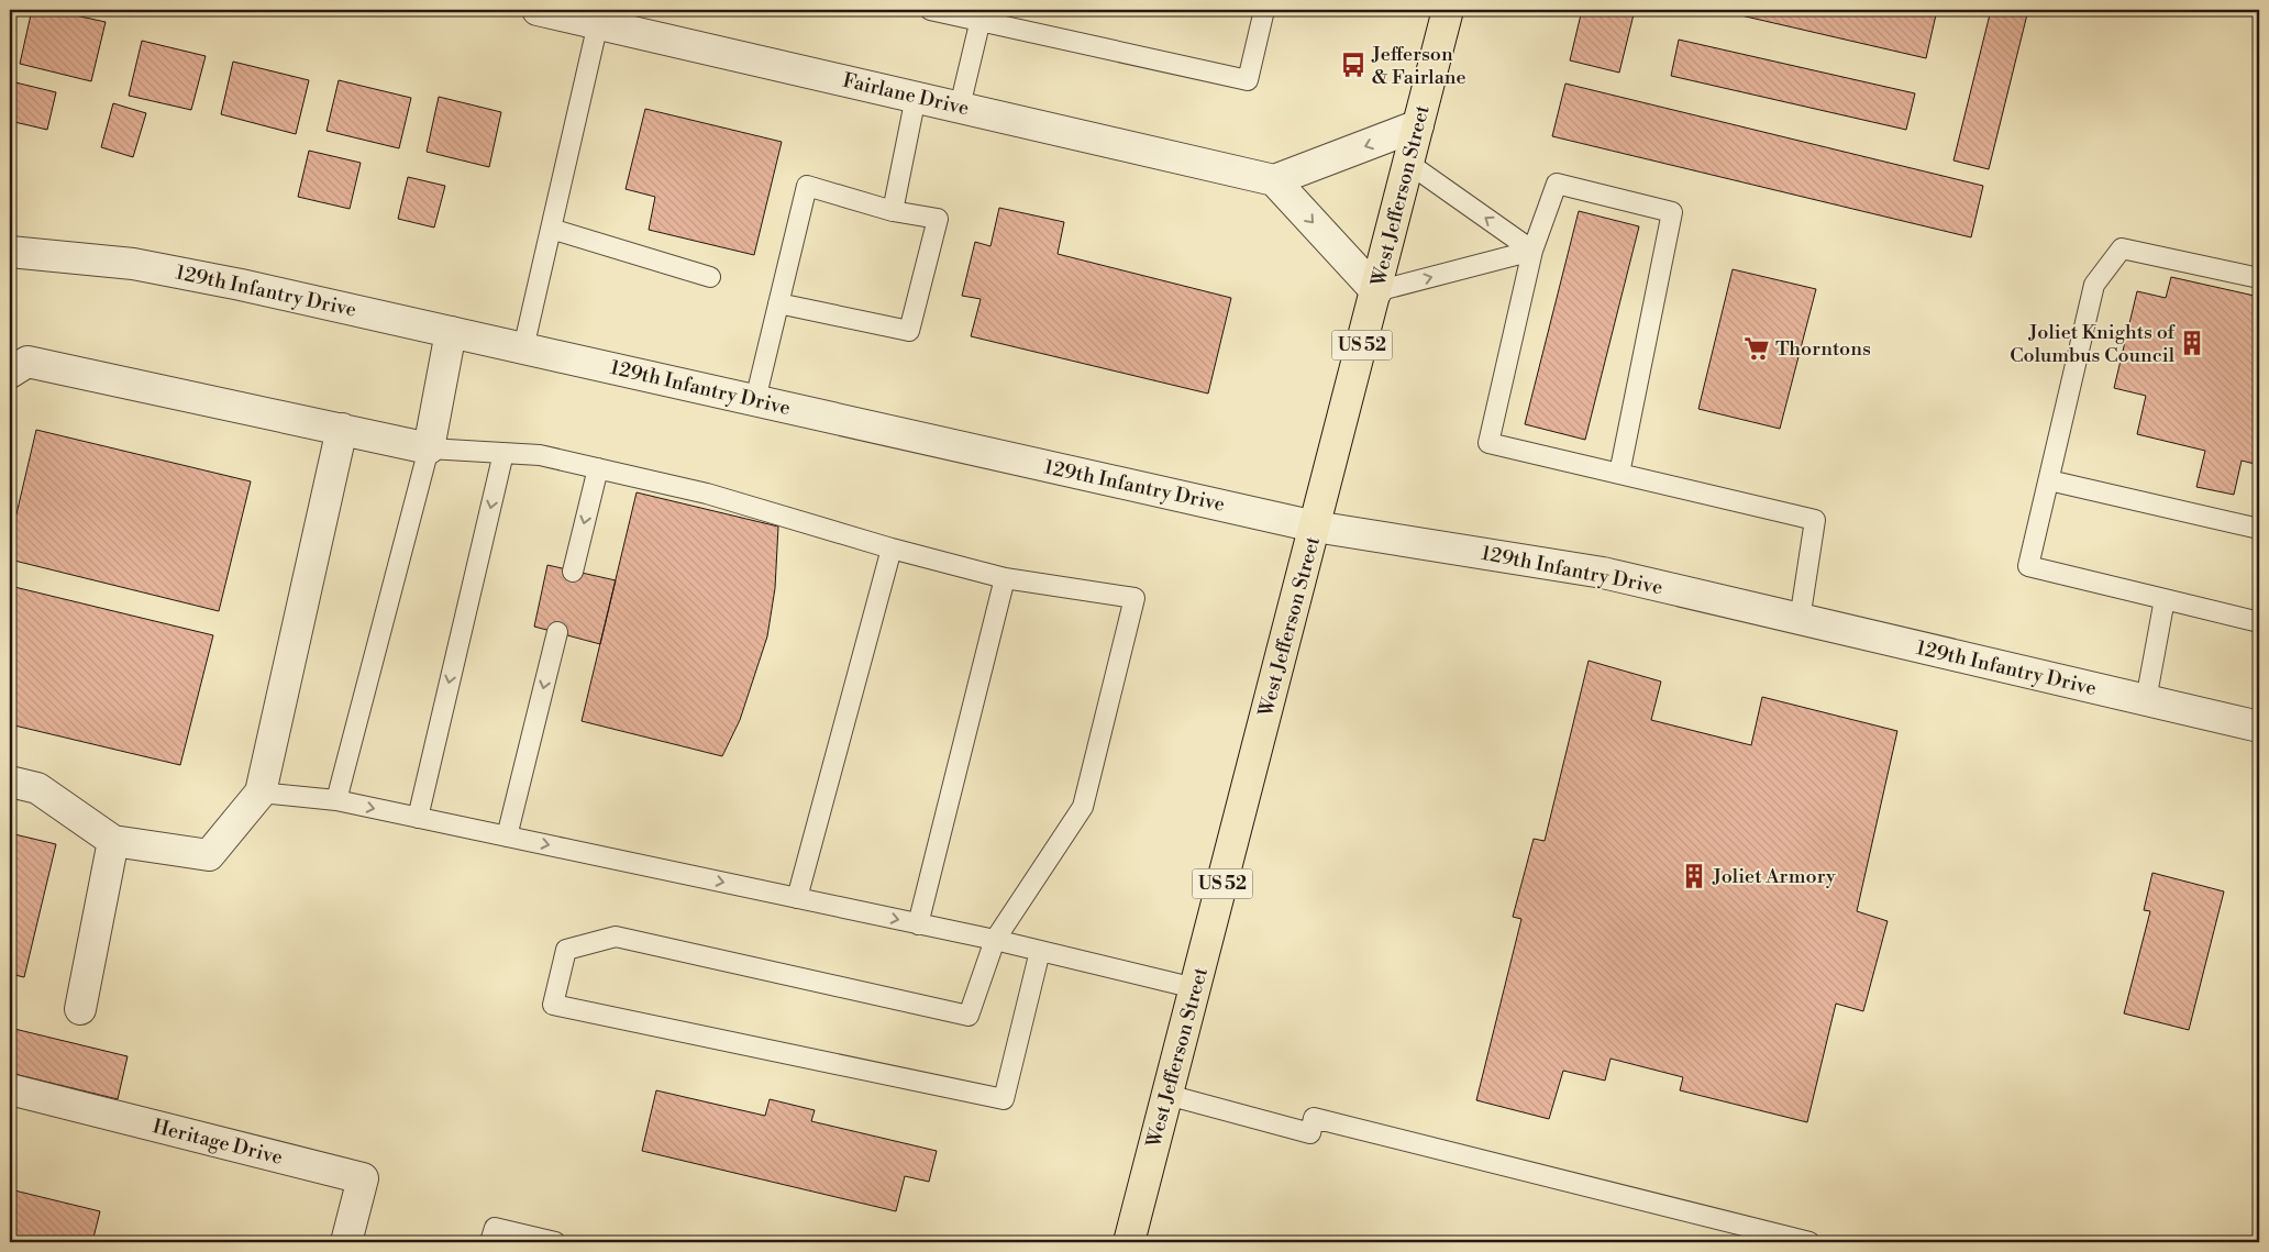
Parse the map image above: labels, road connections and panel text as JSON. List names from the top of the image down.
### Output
{
  "streets": {
    "main road": ["West Jefferson Street", "US 52"],
    "street": ["Fairlane Drive", "129th Infantry Drive", "Heritage Drive"]
  },
  "crossings": [
    ["West Jefferson Street", "129th Infantry Drive"]
  ],
  "places": {
    "bus stop": ["Jefferson & Fairlane"],
    "building": ["Joliet Knights of Columbus Council", "Joliet Armory"],
    "supermarket": ["Thorntons"]
  }
}
